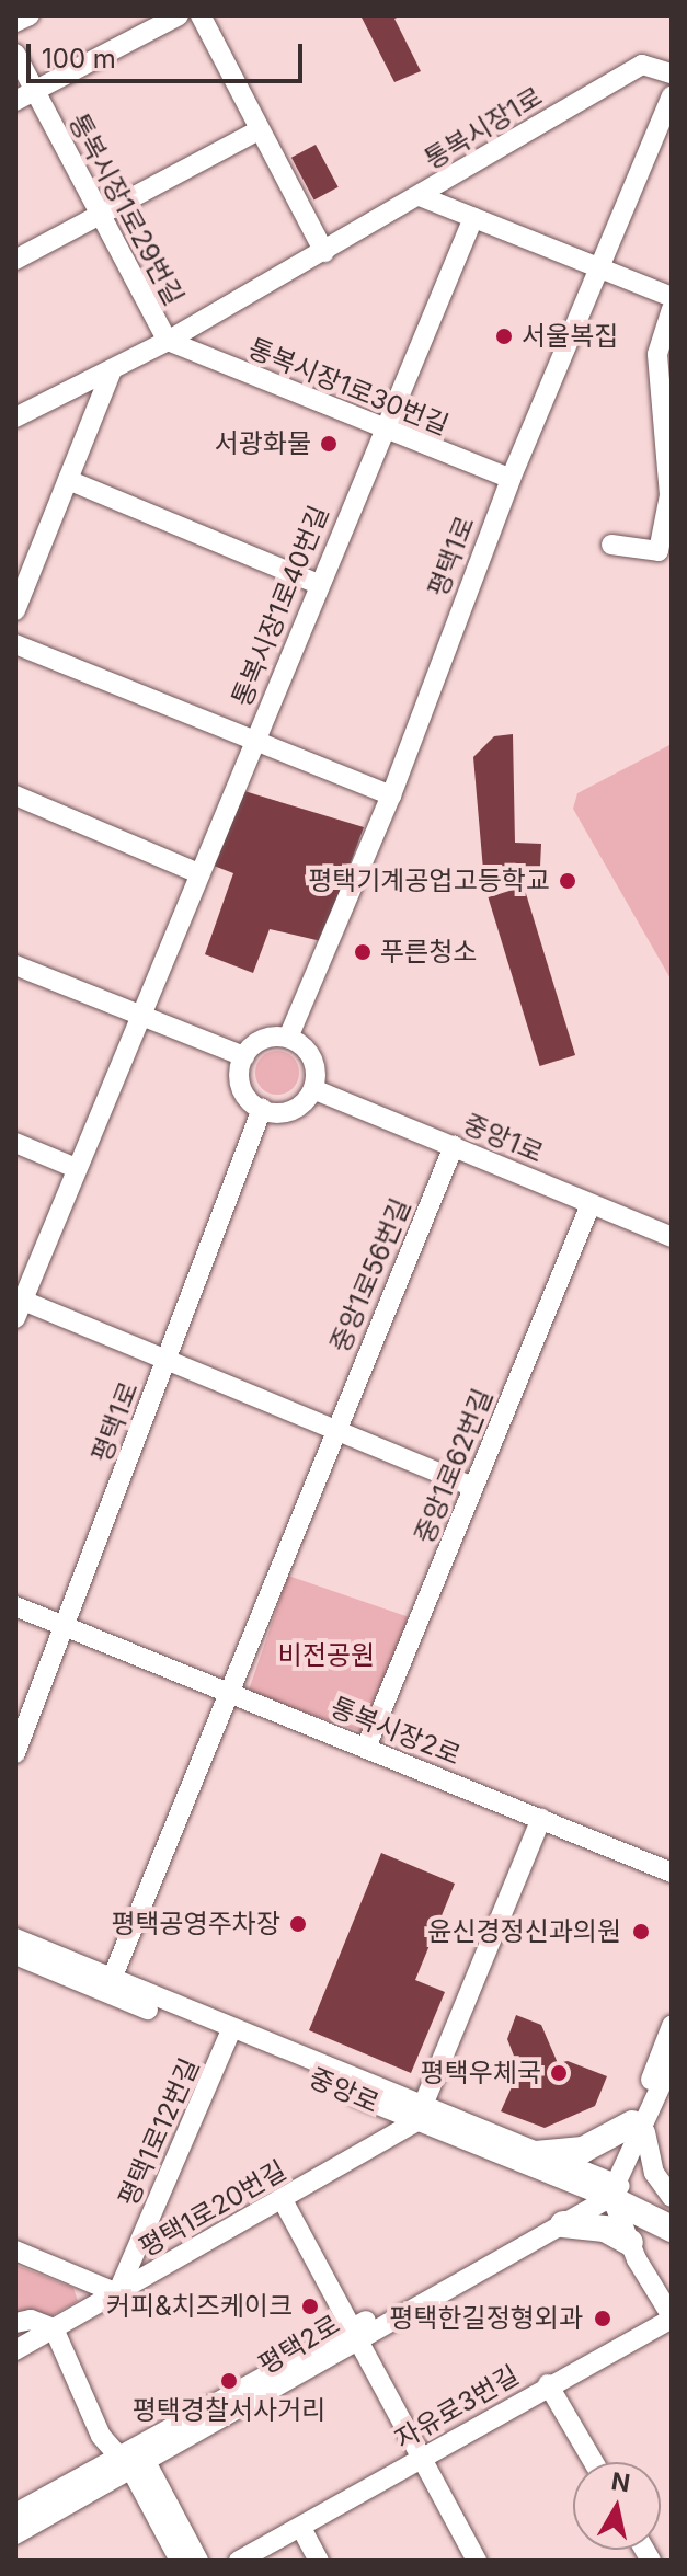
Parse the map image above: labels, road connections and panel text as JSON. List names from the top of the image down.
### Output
{
  "streets": {
    "main road": ["중앙로"],
    "street": [
      "통복시장1로",
      "통복시장1로29번길",
      "통복시장1로30번길",
      "평택1로",
      "통복시장1로40번길",
      "중앙1로",
      "중앙1로56번길",
      "중앙1로62번길",
      "통복시장2로",
      "평택1로12번길",
      "평택1로20번길",
      "평택2로",
      "자유로3번길"
    ]
  },
  "crossings": [
    ["통복시장1로", "통복시장1로29번길"],
    ["통복시장1로", "통복시장1로30번길"],
    ["통복시장1로29번길", "통복시장1로30번길"],
    ["통복시장1로30번길", "평택1로"],
    ["통복시장1로30번길", "통복시장1로40번길"],
    ["평택1로", "중앙1로"],
    ["평택1로", "통복시장2로"],
    ["중앙1로", "중앙1로56번길"],
    ["중앙1로", "중앙1로62번길"],
    ["중앙1로56번길", "통복시장2로"],
    ["중앙1로62번길", "통복시장2로"],
    ["중앙로", "평택1로12번길"],
    ["중앙로", "평택1로20번길"],
    ["중앙로", "평택2로"],
    ["평택1로12번길", "평택1로20번길"]
  ],
  "parks": ["비전공원"],
  "places": [
    "서울복집",
    "서광화물",
    "평택기계공업고등학교",
    "푸른청소",
    "평택공영주차장",
    "윤신경정신과의원",
    "평택우체국",
    "커피&치즈케이크",
    "평택한길정형외과",
    "평택경찰서사거리"
  ],
  "scale_bar": "100 m",
  "north": "top"
}
